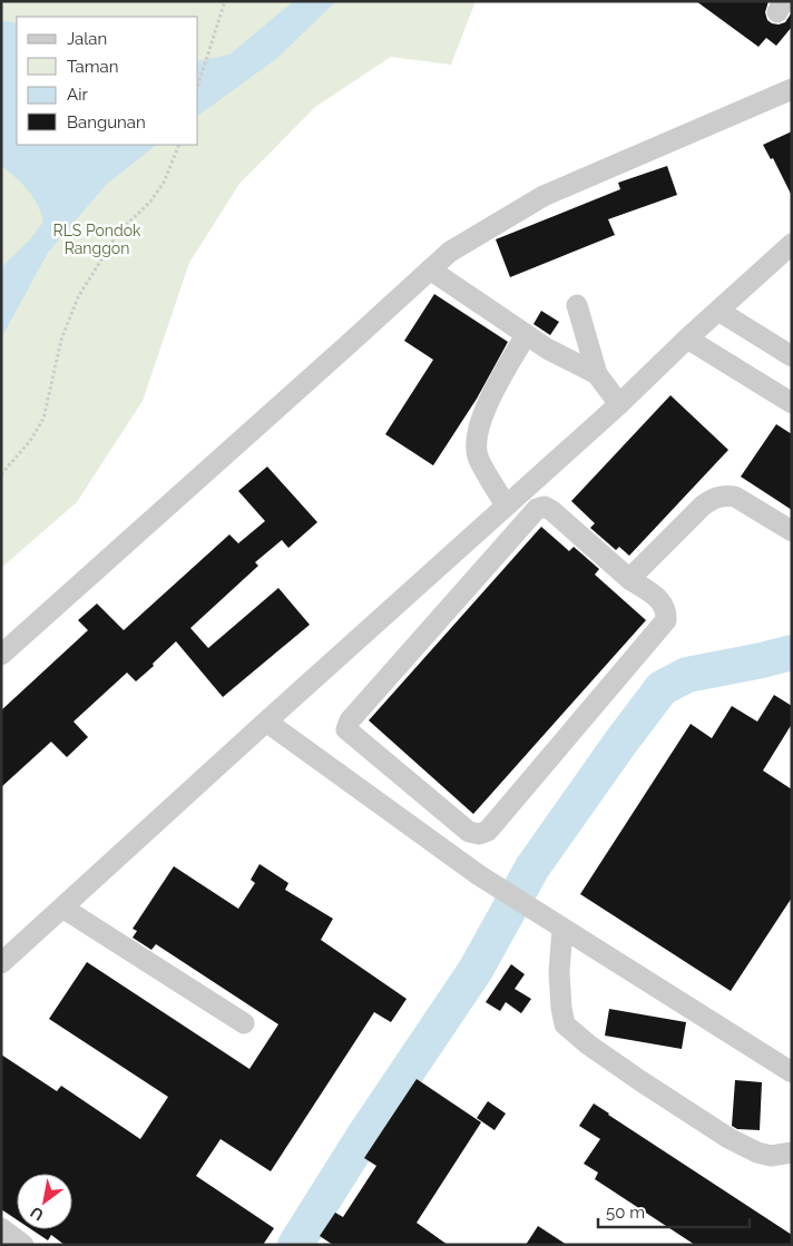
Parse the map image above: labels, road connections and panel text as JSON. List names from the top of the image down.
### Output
{
  "parks": ["RLS Pondok Ranggon"],
  "legend": [
    "Jalan",
    "Taman",
    "Air",
    "Bangunan"
  ],
  "scale_bar": "50 m",
  "north": "bottom left"
}
